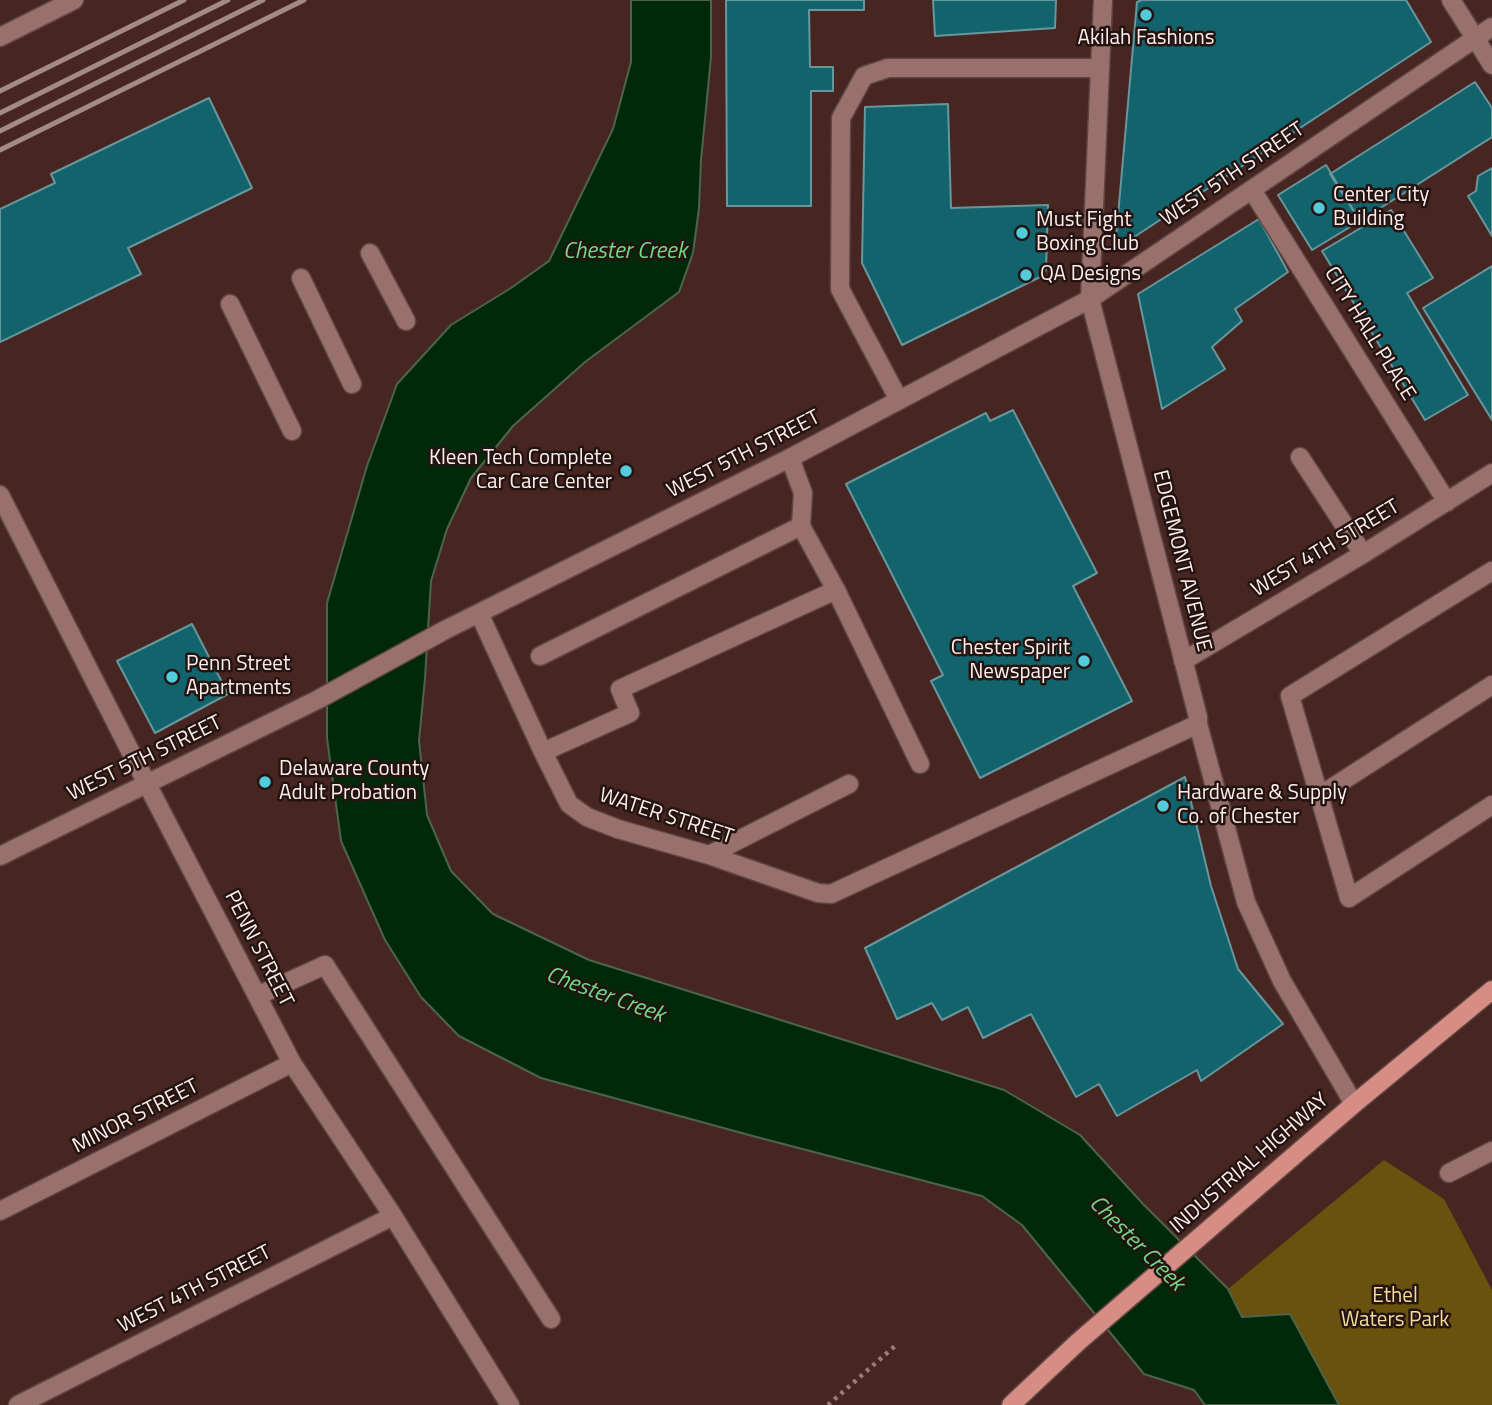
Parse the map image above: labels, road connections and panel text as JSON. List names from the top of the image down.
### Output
{
  "streets": {
    "main road": ["INDUSTRIAL HIGHWAY"],
    "street": [
      "WEST 5TH STREET",
      "CITY HALL PLACE",
      "WEST 4TH STREET",
      "EDGEMONT AVENUE",
      "WATER STREET",
      "PENN STREET",
      "MINOR STREET"
    ]
  },
  "crossings": [
    ["WEST 5TH STREET", "CITY HALL PLACE"],
    ["WEST 5TH STREET", "EDGEMONT AVENUE"],
    ["WEST 5TH STREET", "WATER STREET"],
    ["WEST 5TH STREET", "PENN STREET"],
    ["CITY HALL PLACE", "WEST 4TH STREET"],
    ["WEST 4TH STREET", "EDGEMONT AVENUE"],
    ["WEST 4TH STREET", "PENN STREET"],
    ["EDGEMONT AVENUE", "WATER STREET"],
    ["EDGEMONT AVENUE", "INDUSTRIAL HIGHWAY"],
    ["PENN STREET", "MINOR STREET"]
  ],
  "water": ["Chester Creek"],
  "parks": ["Ethel Waters Park"],
  "places": [
    "Akilah Fashions",
    "Center City Building",
    "Must Fight Boxing Club",
    "QA Designs",
    "Kleen Tech Complete Car Care Center",
    "Chester Spirit Newspaper",
    "Penn Street Apartments",
    "Delaware County Adult Probation",
    "Hardware & Supply Co. of Chester"
  ]
}
